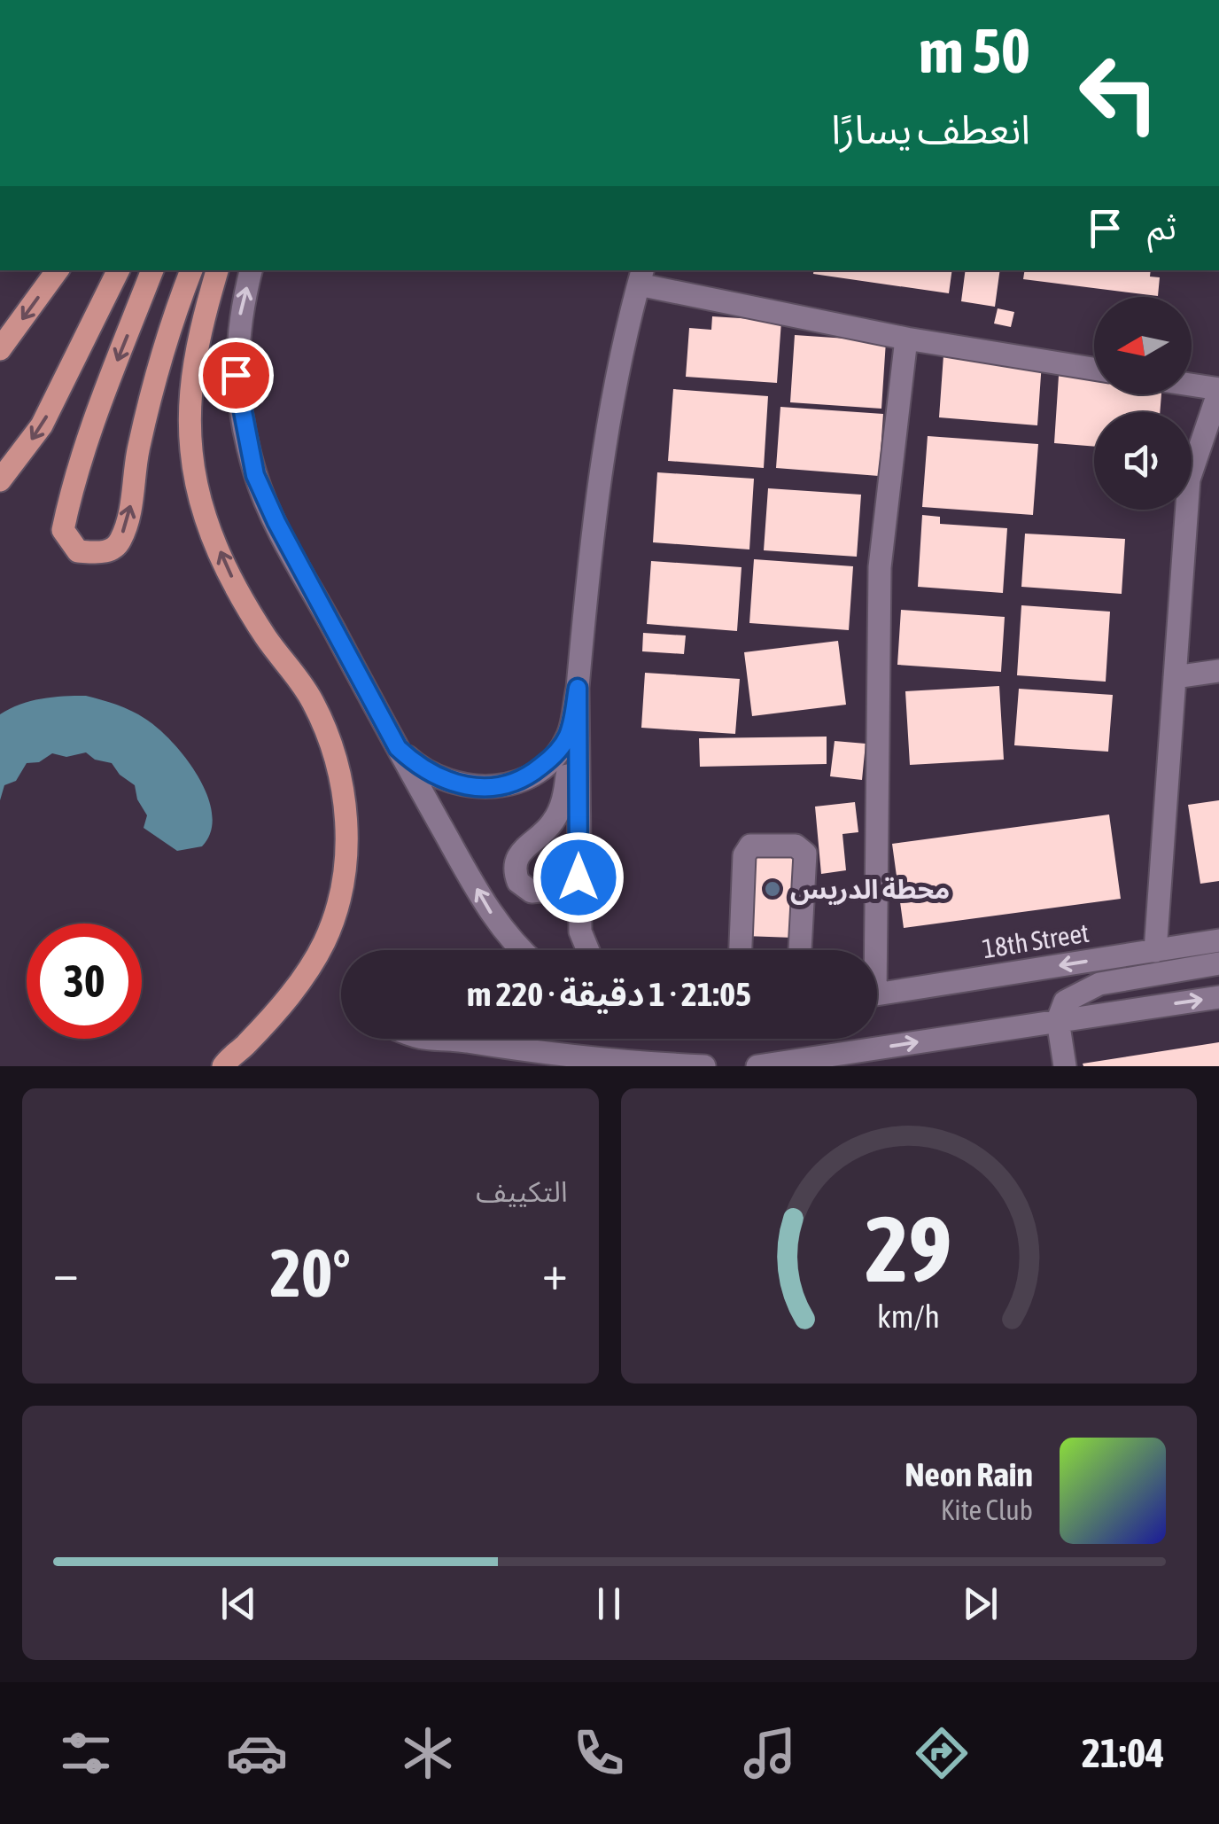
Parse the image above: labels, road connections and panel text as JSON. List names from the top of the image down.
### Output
{
  "streets": {
    "street": ["18th Street"]
  },
  "places": ["محطة الدريس"],
  "north": "left",
  "page": {
    "turn": ["50 m", "انعطف يسارًا"],
    "then": "ثم",
    "limit": "30",
    "trip": "21:05 · 1 دقيقة · 220 m",
    "tile": "التكييف",
    "heat": ["−", "20°", "+"],
    "song": ["Neon Rain", "Kite Club"],
    "tabs": "21:04",
    "gauge": ["29", "km/h"]
  }
}
